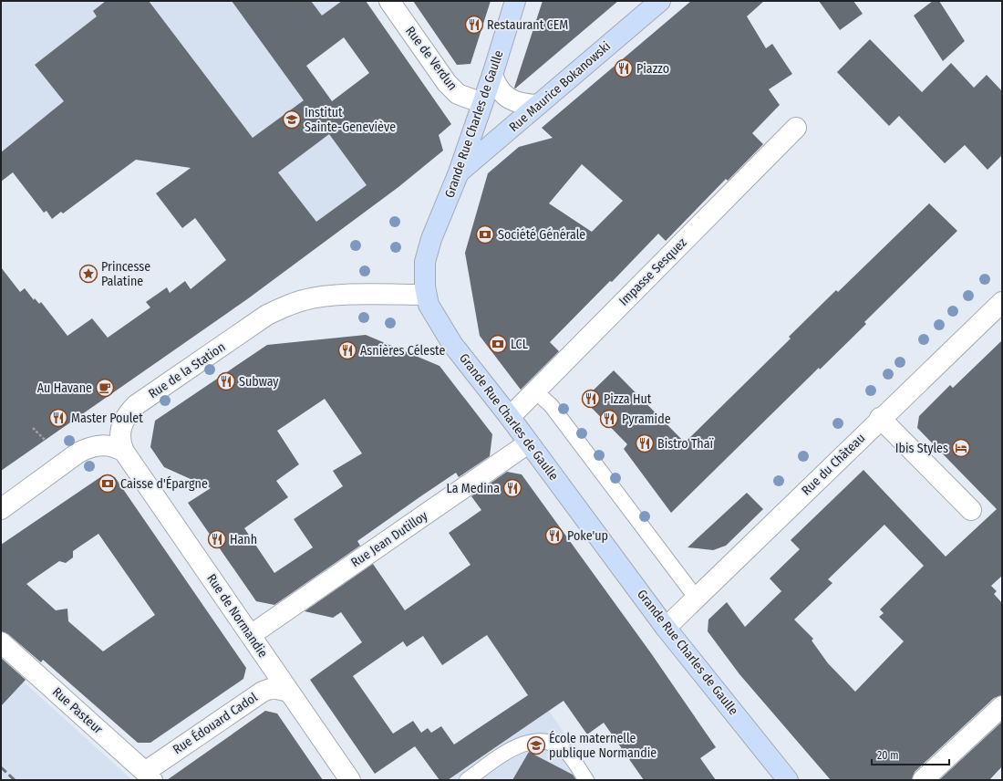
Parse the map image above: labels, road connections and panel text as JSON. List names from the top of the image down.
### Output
{
  "streets": {
    "main road": ["Rue Maurice Bokanowski", "Grande Rue Charles de Gaulle"],
    "street": [
      "Rue de Verdun",
      "Impasse Sesquez",
      "Rue de la Station",
      "Rue du Château",
      "Rue Jean Dutilloy",
      "Rue de Normandie",
      "Rue Pasteur",
      "Rue Édouard Cadol"
    ]
  },
  "crossings": [
    ["Rue de Verdun", "Grande Rue Charles de Gaulle"],
    ["Rue Maurice Bokanowski", "Grande Rue Charles de Gaulle"],
    ["Grande Rue Charles de Gaulle", "Impasse Sesquez"],
    ["Grande Rue Charles de Gaulle", "Rue de la Station"],
    ["Grande Rue Charles de Gaulle", "Rue du Château"],
    ["Grande Rue Charles de Gaulle", "Rue Jean Dutilloy"],
    ["Rue de la Station", "Rue de Normandie"],
    ["Rue Jean Dutilloy", "Rue de Normandie"],
    ["Rue de Normandie", "Rue Édouard Cadol"],
    ["Rue Pasteur", "Rue Édouard Cadol"]
  ],
  "places": {
    "restaurant": [
      "Restaurant CEM",
      "Piazzo",
      "Asnières Céleste",
      "Subway",
      "Pizza Hut",
      "Master Poulet",
      "Pyramide",
      "Bistro Thaï",
      "La Medina",
      "Poke'up",
      "Hanh"
    ],
    "school or university": ["Institut Sainte-Geneviève", "École maternelle publique Normandie"],
    "bank": ["Société Générale", "LCL", "Caisse d'Épargne"],
    "place": ["Princesse Palatine"],
    "cafe": ["Au Havane"],
    "hotel": ["Ibis Styles"]
  },
  "scale_bar": "20 m"
}
